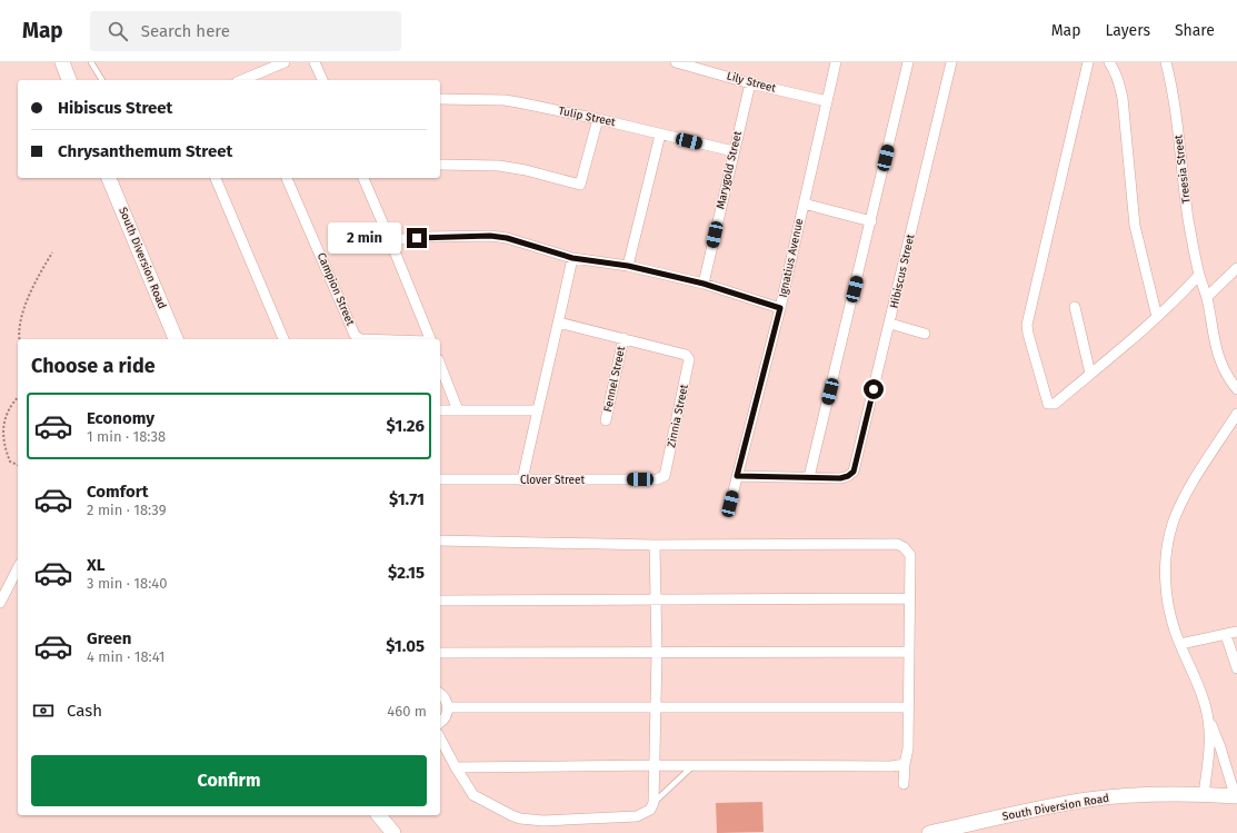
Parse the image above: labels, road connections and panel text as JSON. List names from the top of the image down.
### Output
{
  "streets": {
    "main road": ["South Diversion Road"],
    "street": [
      "Lily Street",
      "Tulip Street",
      "Treesia Street",
      "Marygold Street",
      "Ignatius Avenue",
      "Hibiscus Street",
      "Campion Street",
      "Fennel Street",
      "Zinnia Street",
      "Clover Street"
    ]
  },
  "crossings": [
    ["Lily Street", "Marygold Street"],
    ["Lily Street", "Ignatius Avenue"],
    ["Tulip Street", "Marygold Street"],
    ["Fennel Street", "Zinnia Street"],
    ["Zinnia Street", "Clover Street"]
  ],
  "page": {
    "header": "Map",
    "search": "Search here",
    "nav": ["Map", "Layers", "Share"],
    "banner": ["Hibiscus Street", "Chrysanthemum Street"],
    "bubble": "2 min",
    "heading": "Choose a ride",
    "list": [
      {
        "name": "Economy",
        "note": "1 min · 18:38",
        "value": "$1.26"
      },
      {
        "name": "Comfort",
        "note": "2 min · 18:39",
        "value": "$1.71"
      },
      {
        "name": "XL",
        "note": "3 min · 18:40",
        "value": "$2.15"
      },
      {
        "name": "Green",
        "note": "4 min · 18:41",
        "value": "$1.05"
      }
    ],
    "pay": ["Cash", "460 m"],
    "buttons": "Confirm"
  }
}
